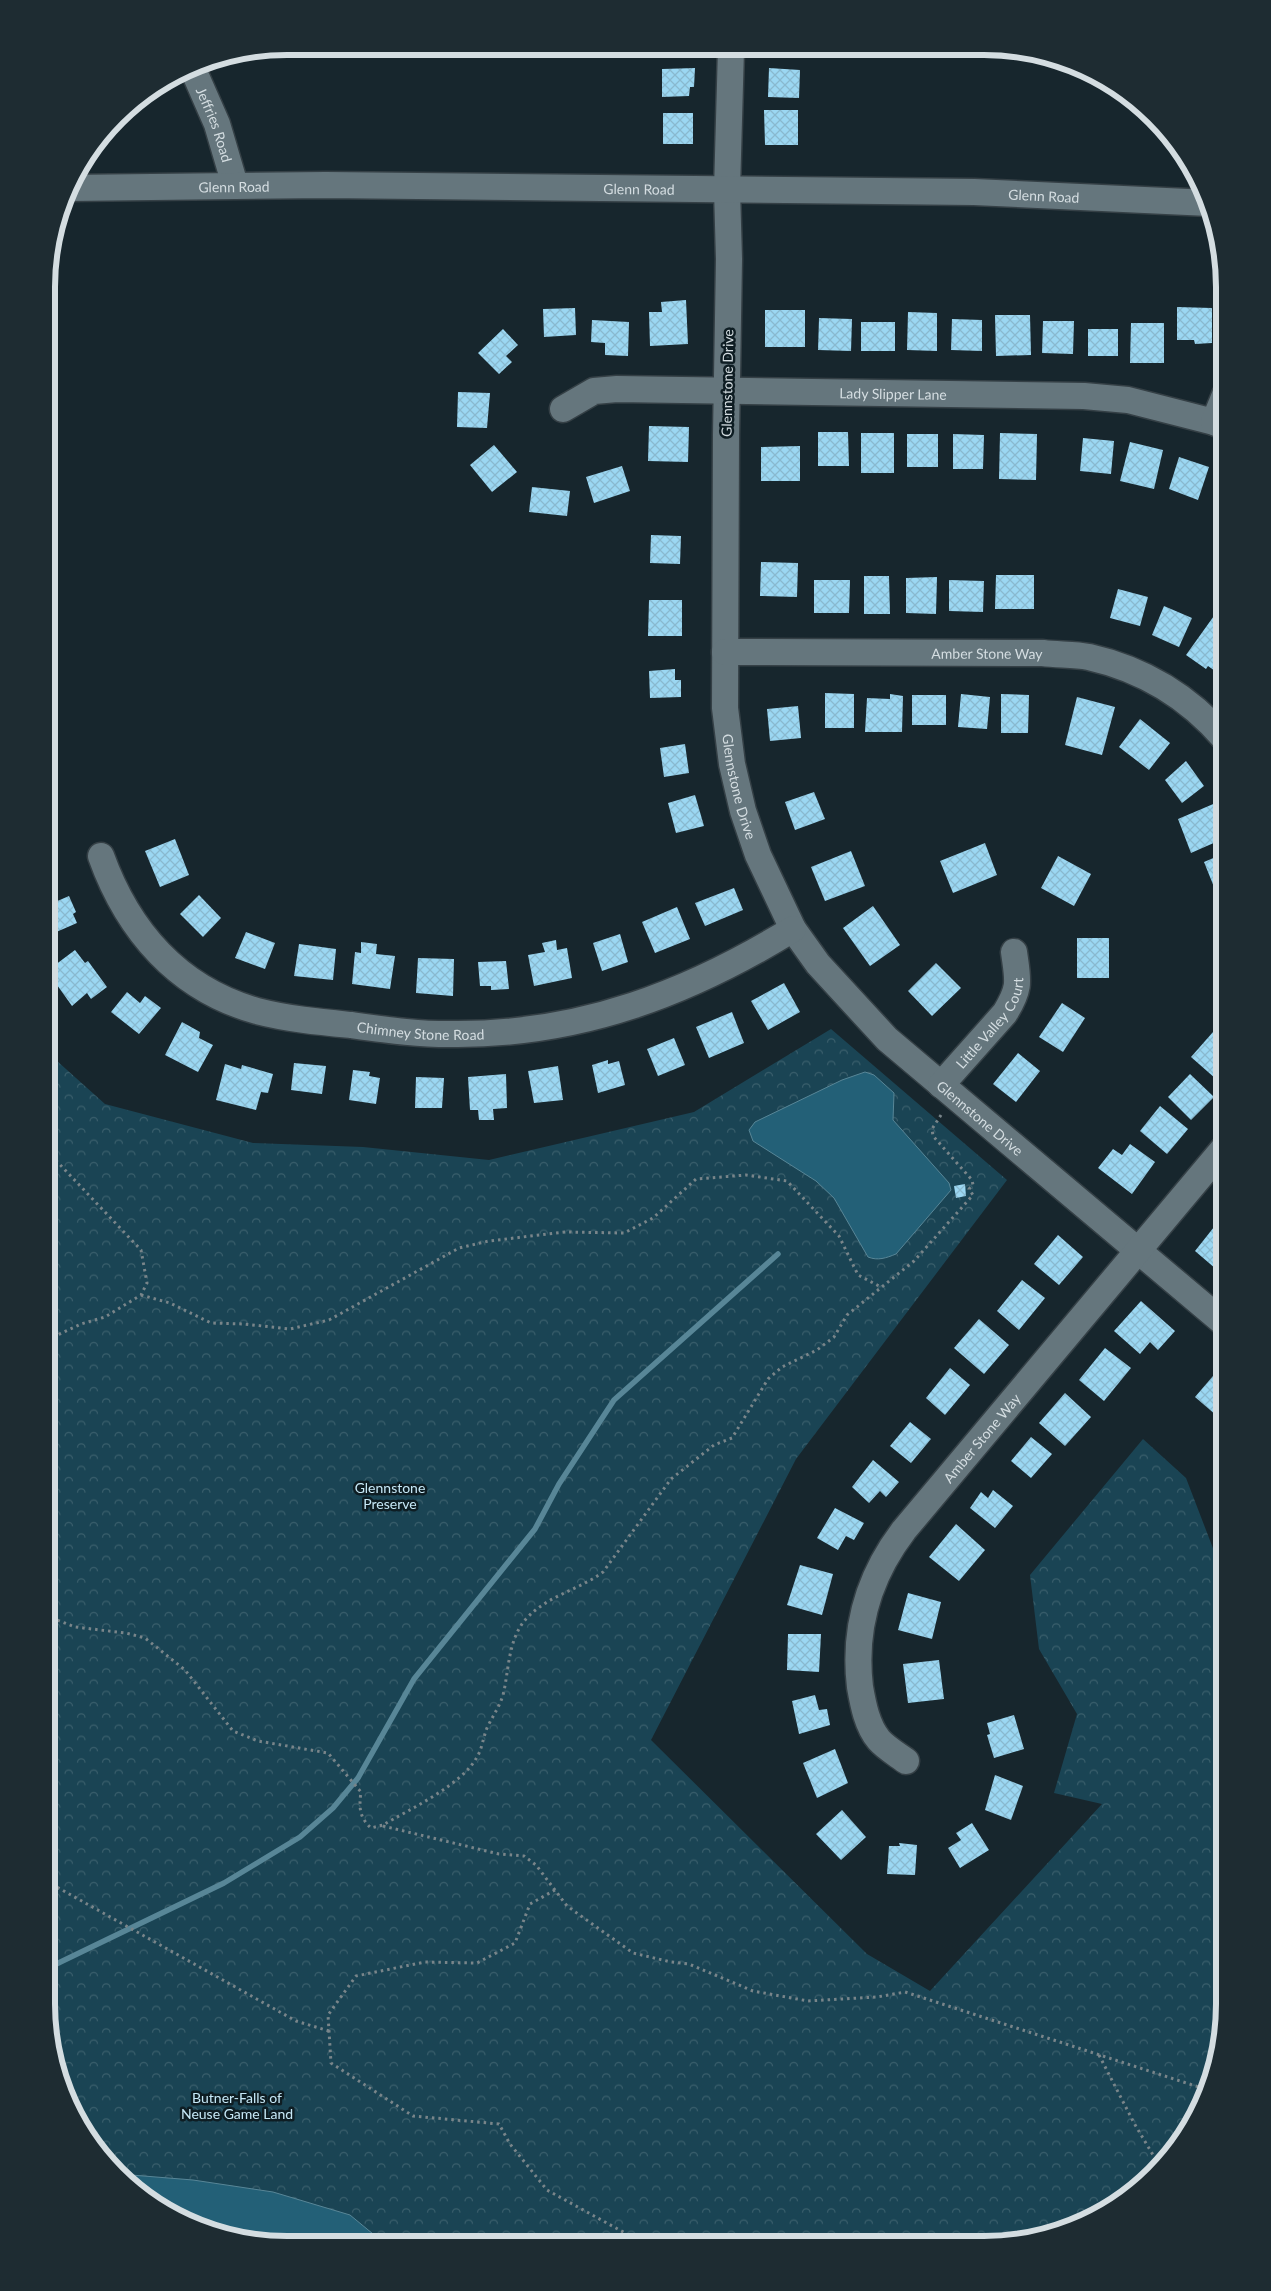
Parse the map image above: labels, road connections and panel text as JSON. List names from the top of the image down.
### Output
{
  "streets": {
    "street": [
      "Jeffries Road",
      "Glenn Road",
      "Glennstone Drive",
      "Lady Slipper Lane",
      "Amber Stone Way",
      "Little Valley Court",
      "Chimney Stone Road"
    ]
  },
  "crossings": [
    ["Jeffries Road", "Glenn Road"],
    ["Glenn Road", "Glennstone Drive"],
    ["Glennstone Drive", "Lady Slipper Lane"],
    ["Glennstone Drive", "Amber Stone Way"],
    ["Glennstone Drive", "Little Valley Court"],
    ["Glennstone Drive", "Chimney Stone Road"]
  ],
  "parks": ["Glennstone Preserve", "Butner-Falls of Neuse Game Land"]
}
